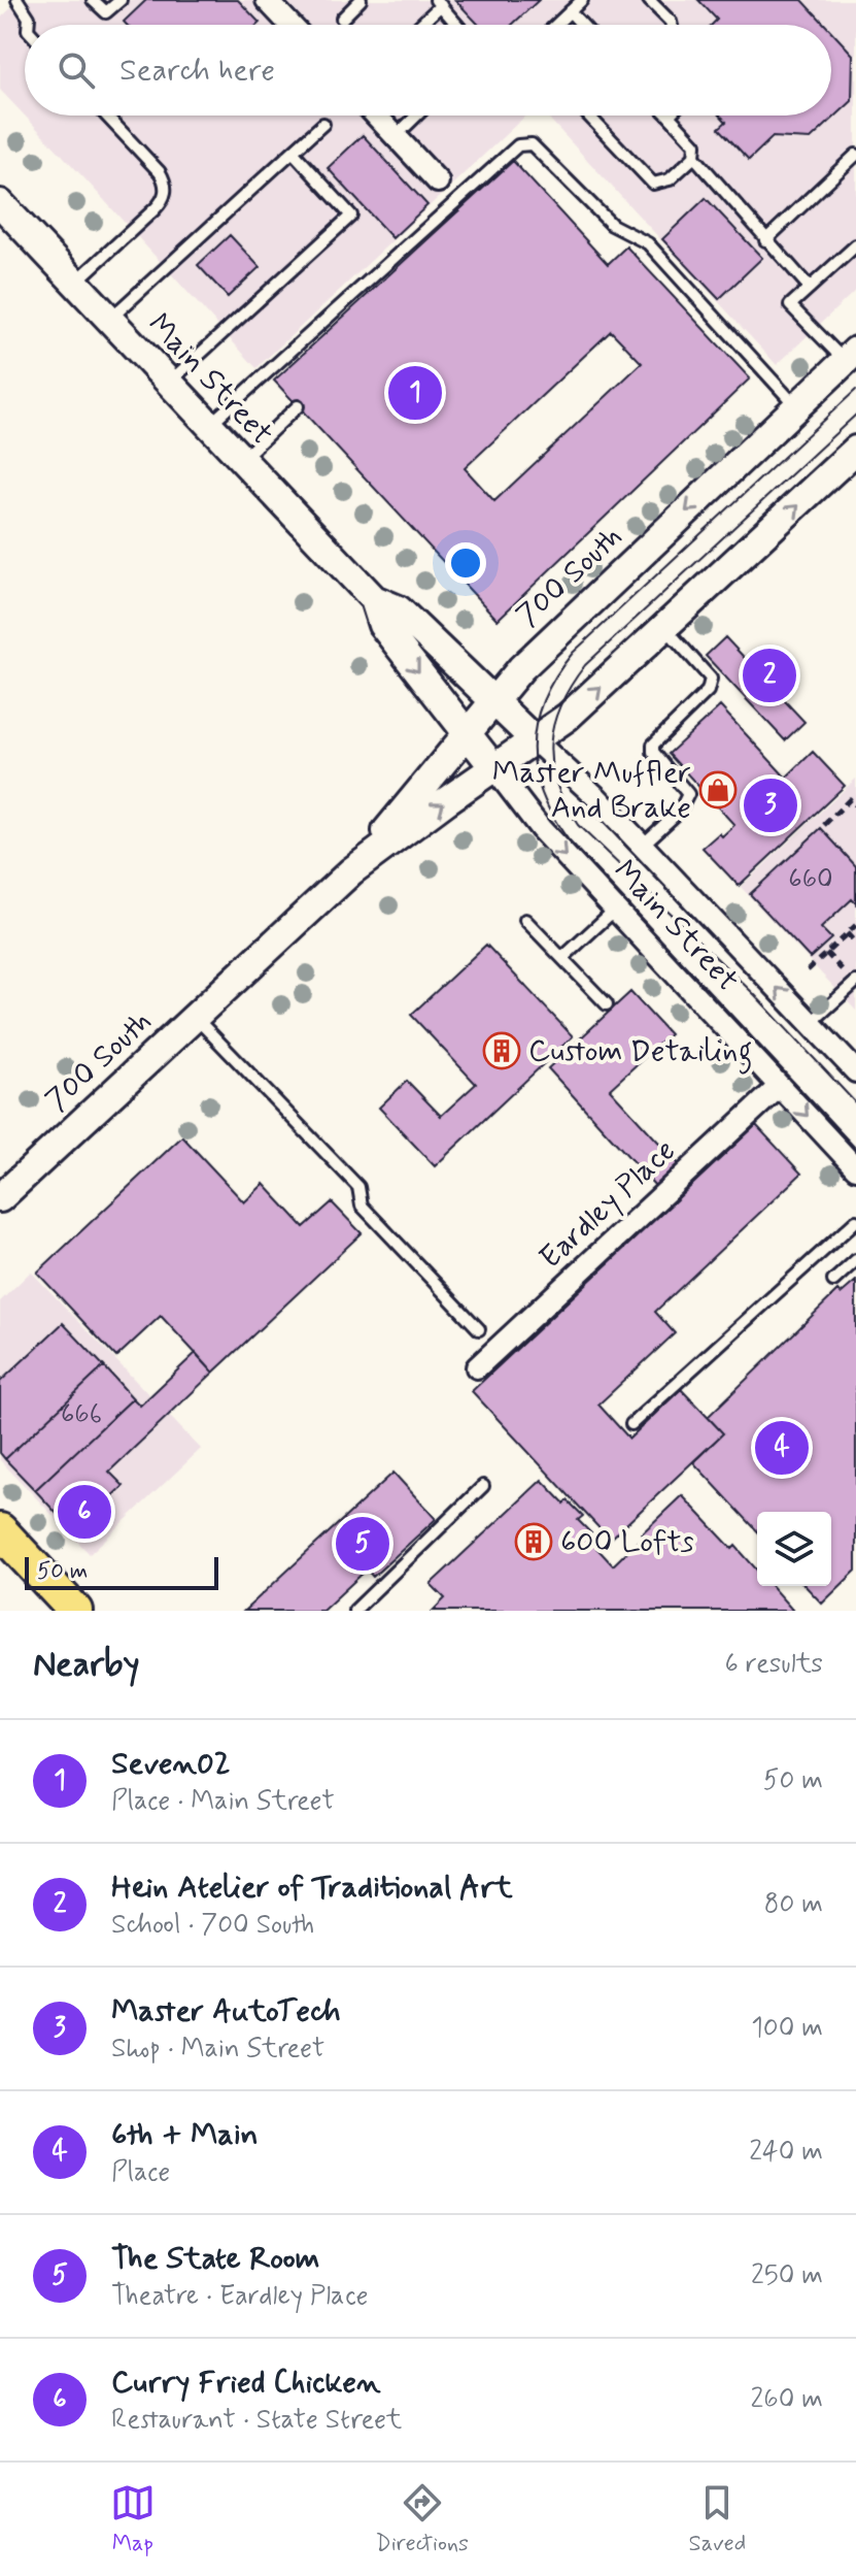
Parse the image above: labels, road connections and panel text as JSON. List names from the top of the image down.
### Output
{
  "streets": {
    "street": ["Main Street", "700 South", "Eardley Place"]
  },
  "crossings": [
    ["Main Street", "700 South"],
    ["Main Street", "Eardley Place"]
  ],
  "places": {
    "shop": ["Master Muffler And Brake"],
    "building": ["Custom Detailing", "600 Lofts"]
  },
  "house_numbers": ["660", "666"],
  "scale_bar": "50 m",
  "page": {
    "search": "Search here",
    "pins": [
      "1",
      "2",
      "3",
      "4",
      "6",
      "5"
    ],
    "scale": "50 m",
    "heading": ["Nearby", "6 results"],
    "list": [
      {
        "mark": "1",
        "name": "Seven02",
        "note": "Place · Main Street",
        "value": "50 m"
      },
      {
        "mark": "2",
        "name": "Hein Atelier of Traditional Art",
        "note": "School · 700 South",
        "value": "80 m"
      },
      {
        "mark": "3",
        "name": "Master AutoTech",
        "note": "Shop · Main Street",
        "value": "100 m"
      },
      {
        "mark": "4",
        "name": "6th + Main",
        "note": "Place",
        "value": "240 m"
      },
      {
        "mark": "5",
        "name": "The State Room",
        "note": "Theatre · Eardley Place",
        "value": "250 m"
      },
      {
        "mark": "6",
        "name": "Curry Fried Chicken",
        "note": "Restaurant · State Street",
        "value": "260 m"
      }
    ],
    "nav": ["Map", "Directions", "Saved"]
  }
}
